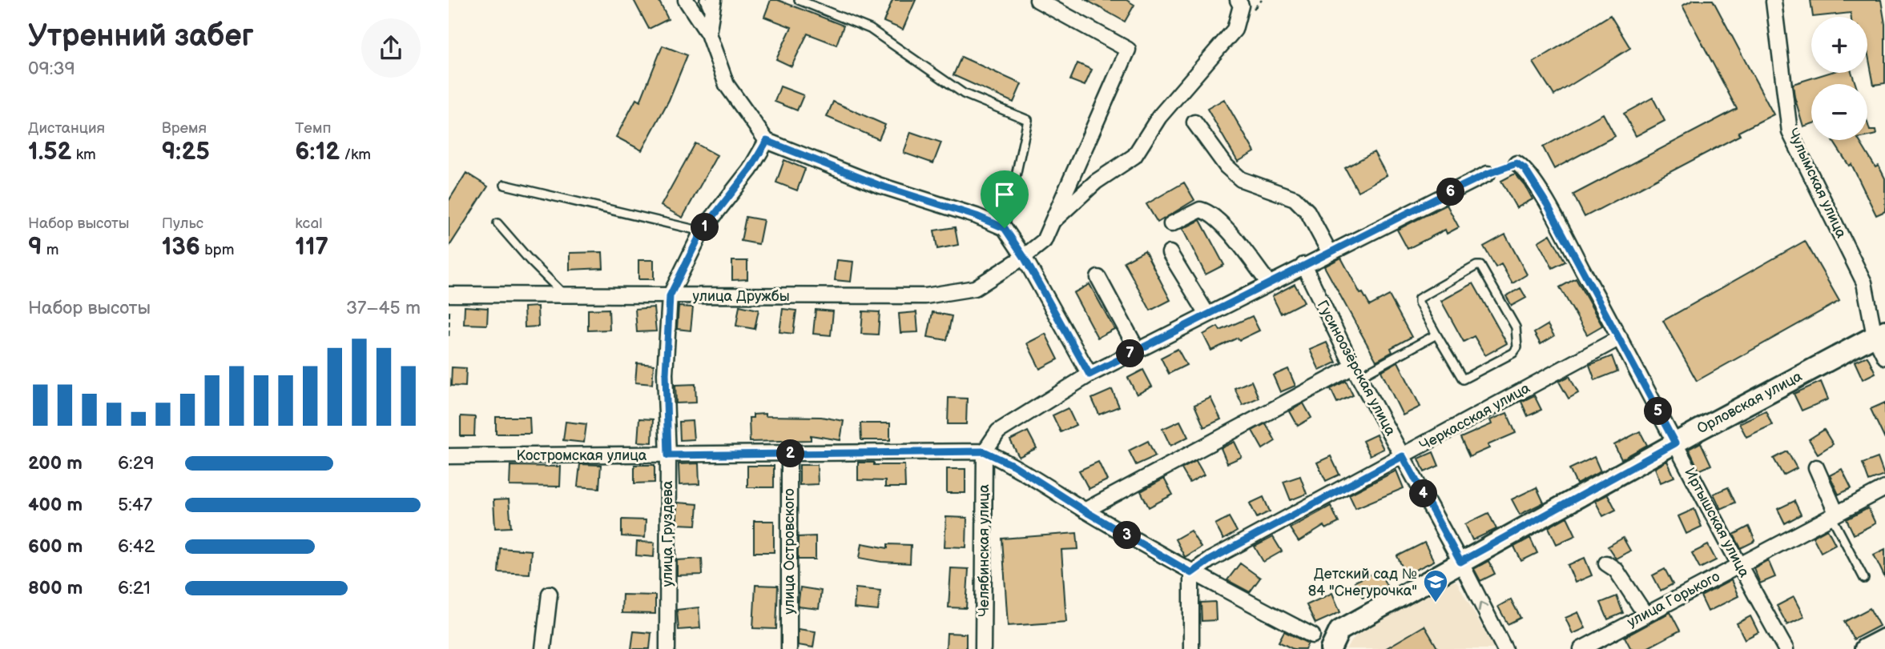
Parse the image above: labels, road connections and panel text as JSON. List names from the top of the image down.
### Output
{
  "streets": {
    "street": [
      "Чулымская улица",
      "улица Дружбы",
      "Гусиноозёрская улица",
      "Орловская улица",
      "Черкасская улица",
      "Костромская улица",
      "Иртышская улица",
      "улица Груздева",
      "Челябинская улица",
      "улица Островского",
      "улица Горького"
    ]
  },
  "crossings": [
    ["Чулымская улица", "Орловская улица"],
    ["улица Дружбы", "улица Груздева"],
    ["Гусиноозёрская улица", "Орловская улица"],
    ["Гусиноозёрская улица", "Черкасская улица"],
    ["Орловская улица", "Иртышская улица"],
    ["Черкасская улица", "Иртышская улица"],
    ["Костромская улица", "улица Груздева"],
    ["Костромская улица", "Челябинская улица"],
    ["Костромская улица", "улица Островского"],
    ["Иртышская улица", "улица Горького"]
  ],
  "places": {
    "school or university": ["Детский сад № 84 \"Снегурочка\""]
  },
  "page": {
    "heading": ["Утренний забег", "09:39"],
    "map_buttons": ["+", "−"],
    "stats": [
      ["Дистанция", "1.52 km"],
      ["Время", "9:25"],
      ["Темп", "6:12 /km"],
      ["Набор высоты", "9 m"],
      ["Пульс", "136 bpm"],
      ["kcal", "117"]
    ],
    "pins": [
      "6",
      "1",
      "7",
      "5",
      "2",
      "4",
      "3"
    ],
    "chart": ["Набор высоты", "37–45 m"],
    "list": [
      {
        "name": "200 m",
        "note": "6:29"
      },
      {
        "name": "400 m",
        "note": "5:47"
      },
      {
        "name": "600 m",
        "note": "6:42"
      },
      {
        "name": "800 m",
        "note": "6:21"
      }
    ]
  }
}
